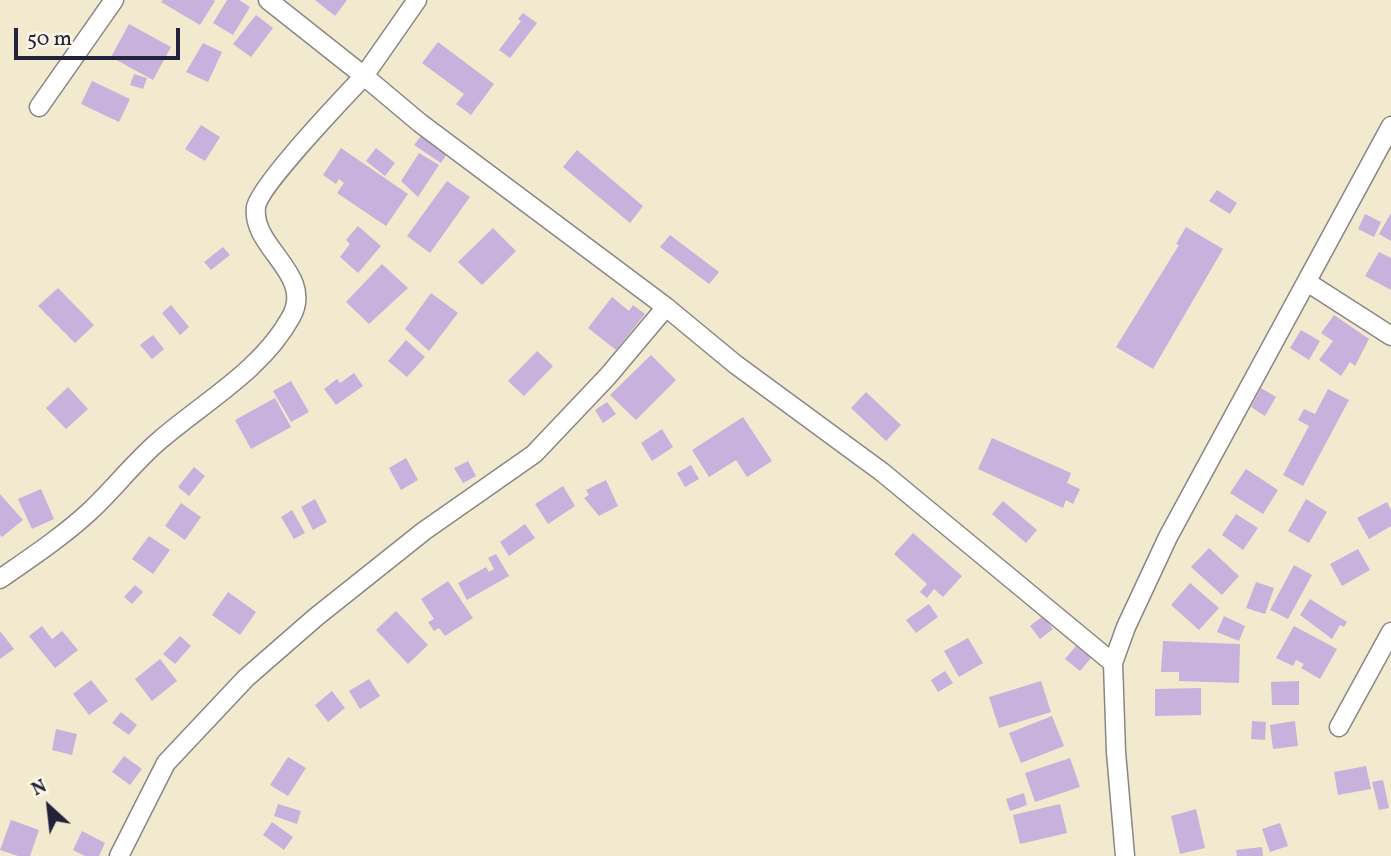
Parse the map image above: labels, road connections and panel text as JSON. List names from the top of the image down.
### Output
{
  "scale_bar": "50 m",
  "north": "top left"
}
